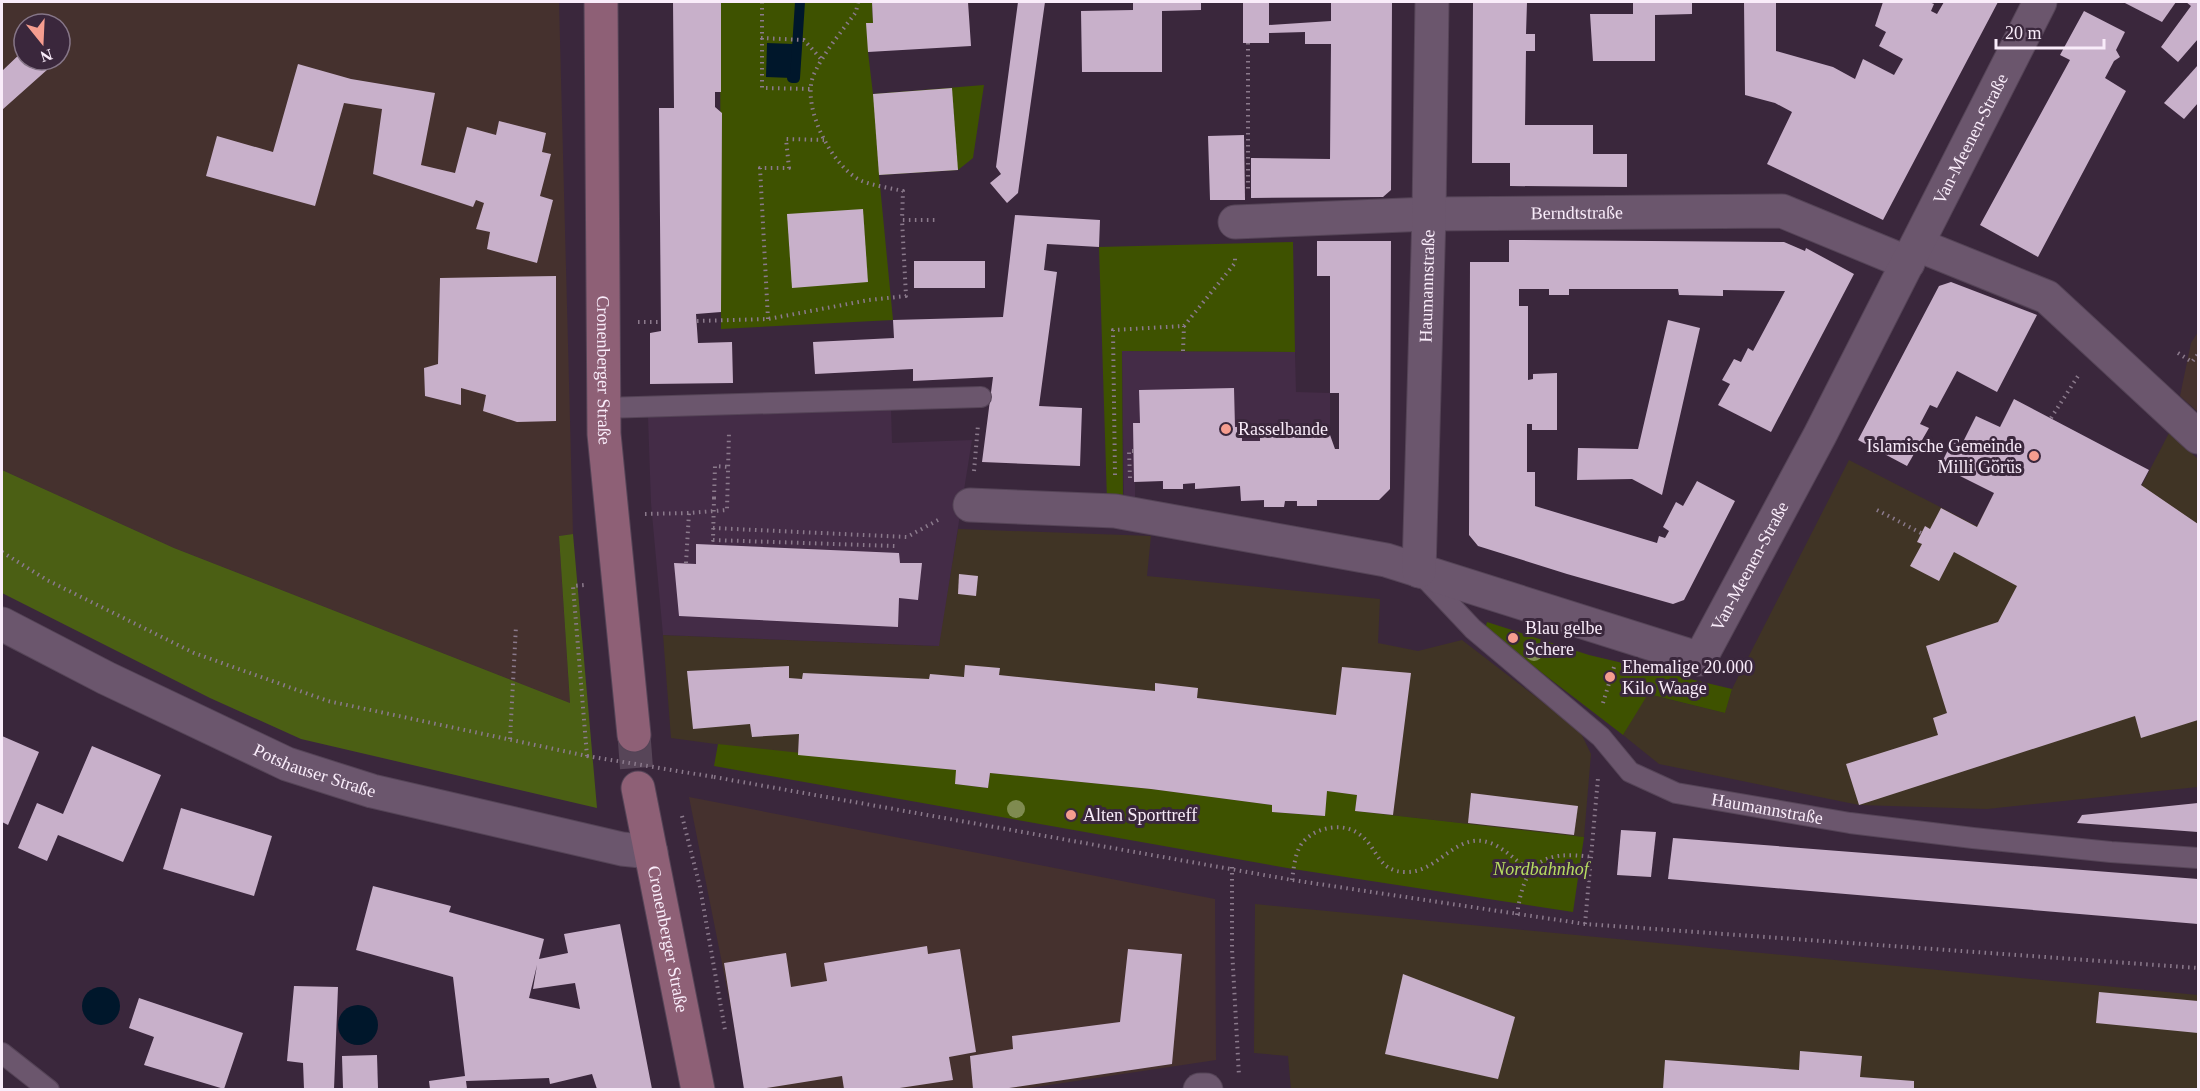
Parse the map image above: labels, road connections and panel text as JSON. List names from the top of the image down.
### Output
{
  "streets": {
    "main road": ["Cronenberger Straße"],
    "street": [
      "Van-Meenen-Straße",
      "Berndtstraße",
      "Haumannstraße",
      "Potshauser Straße"
    ]
  },
  "crossings": [
    ["Van-Meenen-Straße", "Berndtstraße"],
    ["Van-Meenen-Straße", "Haumannstraße"],
    ["Berndtstraße", "Haumannstraße"],
    ["Cronenberger Straße", "Potshauser Straße"]
  ],
  "parks": ["Nordbahnhof"],
  "places": [
    "Rasselbande",
    "Islamische Gemeinde Milli Görüs",
    "Blau gelbe Schere",
    "Ehemalige 20.000 Kilo Waage",
    "Alten Sporttreff"
  ],
  "scale_bar": "20 m",
  "north": "bottom"
}
